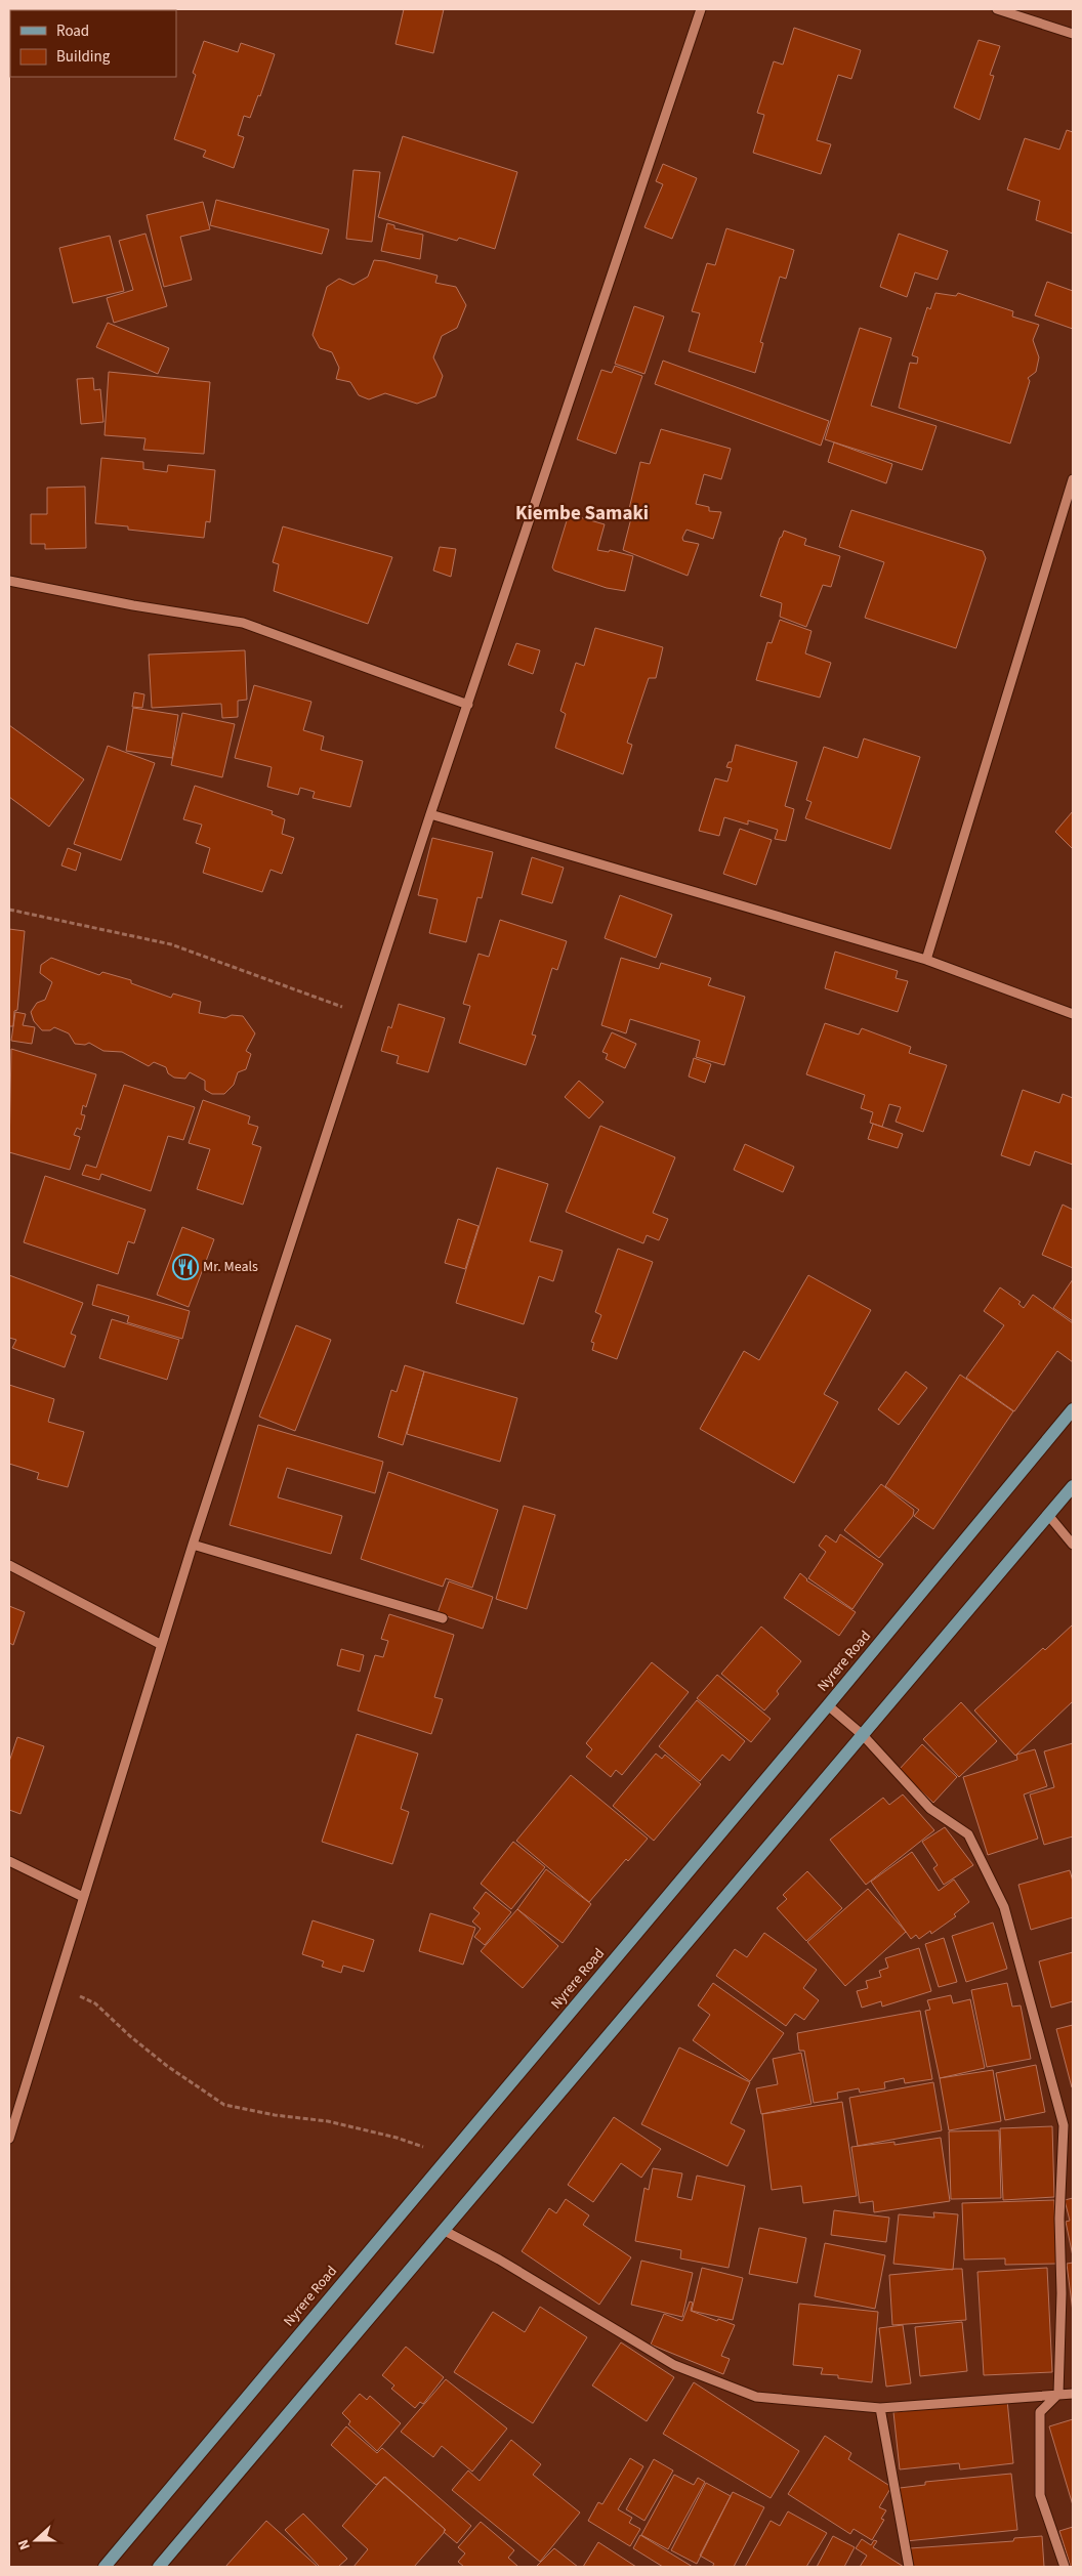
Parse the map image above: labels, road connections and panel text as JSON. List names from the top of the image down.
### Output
{
  "streets": {
    "main road": ["Nyrere Road"]
  },
  "districts": ["Kiembe Samaki"],
  "places": {
    "restaurant": ["Mr. Meals"]
  },
  "legend": ["Road", "Building"],
  "north": "left"
}
